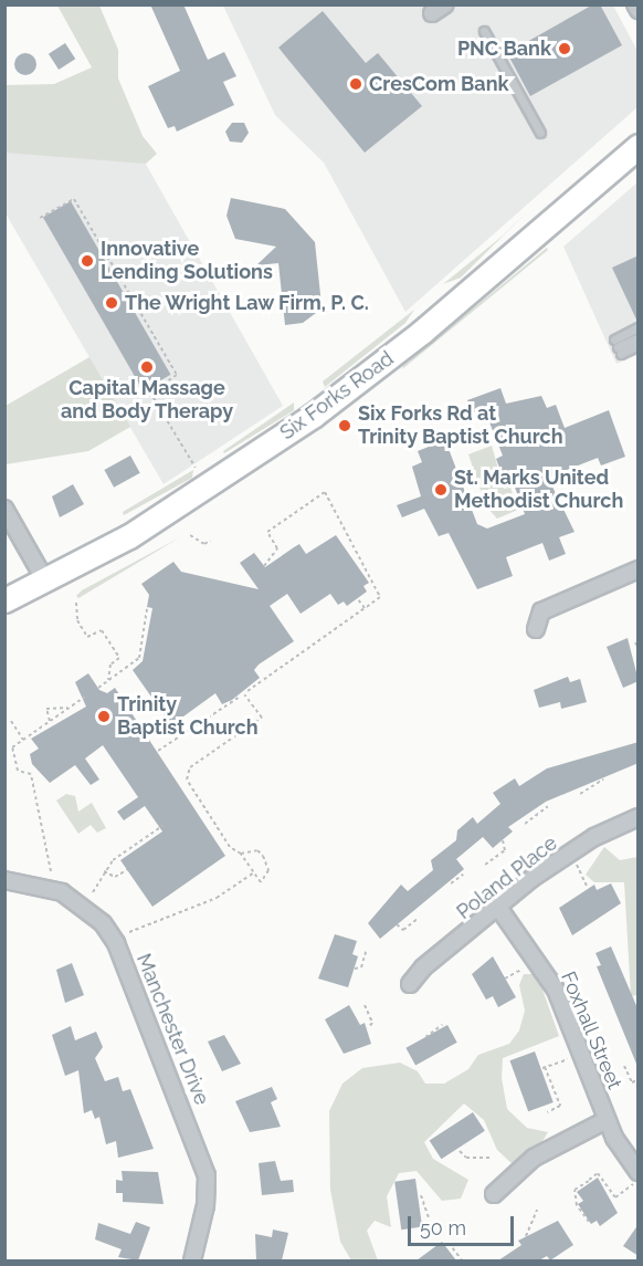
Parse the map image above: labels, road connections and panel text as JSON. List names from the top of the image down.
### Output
{
  "streets": {
    "main road": ["Six Forks Road"],
    "street": ["Poland Place", "Manchester Drive", "Foxhall Street"]
  },
  "crossings": [
    ["Poland Place", "Foxhall Street"]
  ],
  "places": [
    "PNC Bank",
    "CresCom Bank",
    "Innovative Lending Solutions",
    "The Wright Law Firm, P. C.",
    "Capital Massage and Body Therapy",
    "Six Forks Rd at Trinity Baptist Church",
    "St. Marks United Methodist Church",
    "Trinity Baptist Church"
  ],
  "scale_bar": "50 m"
}
